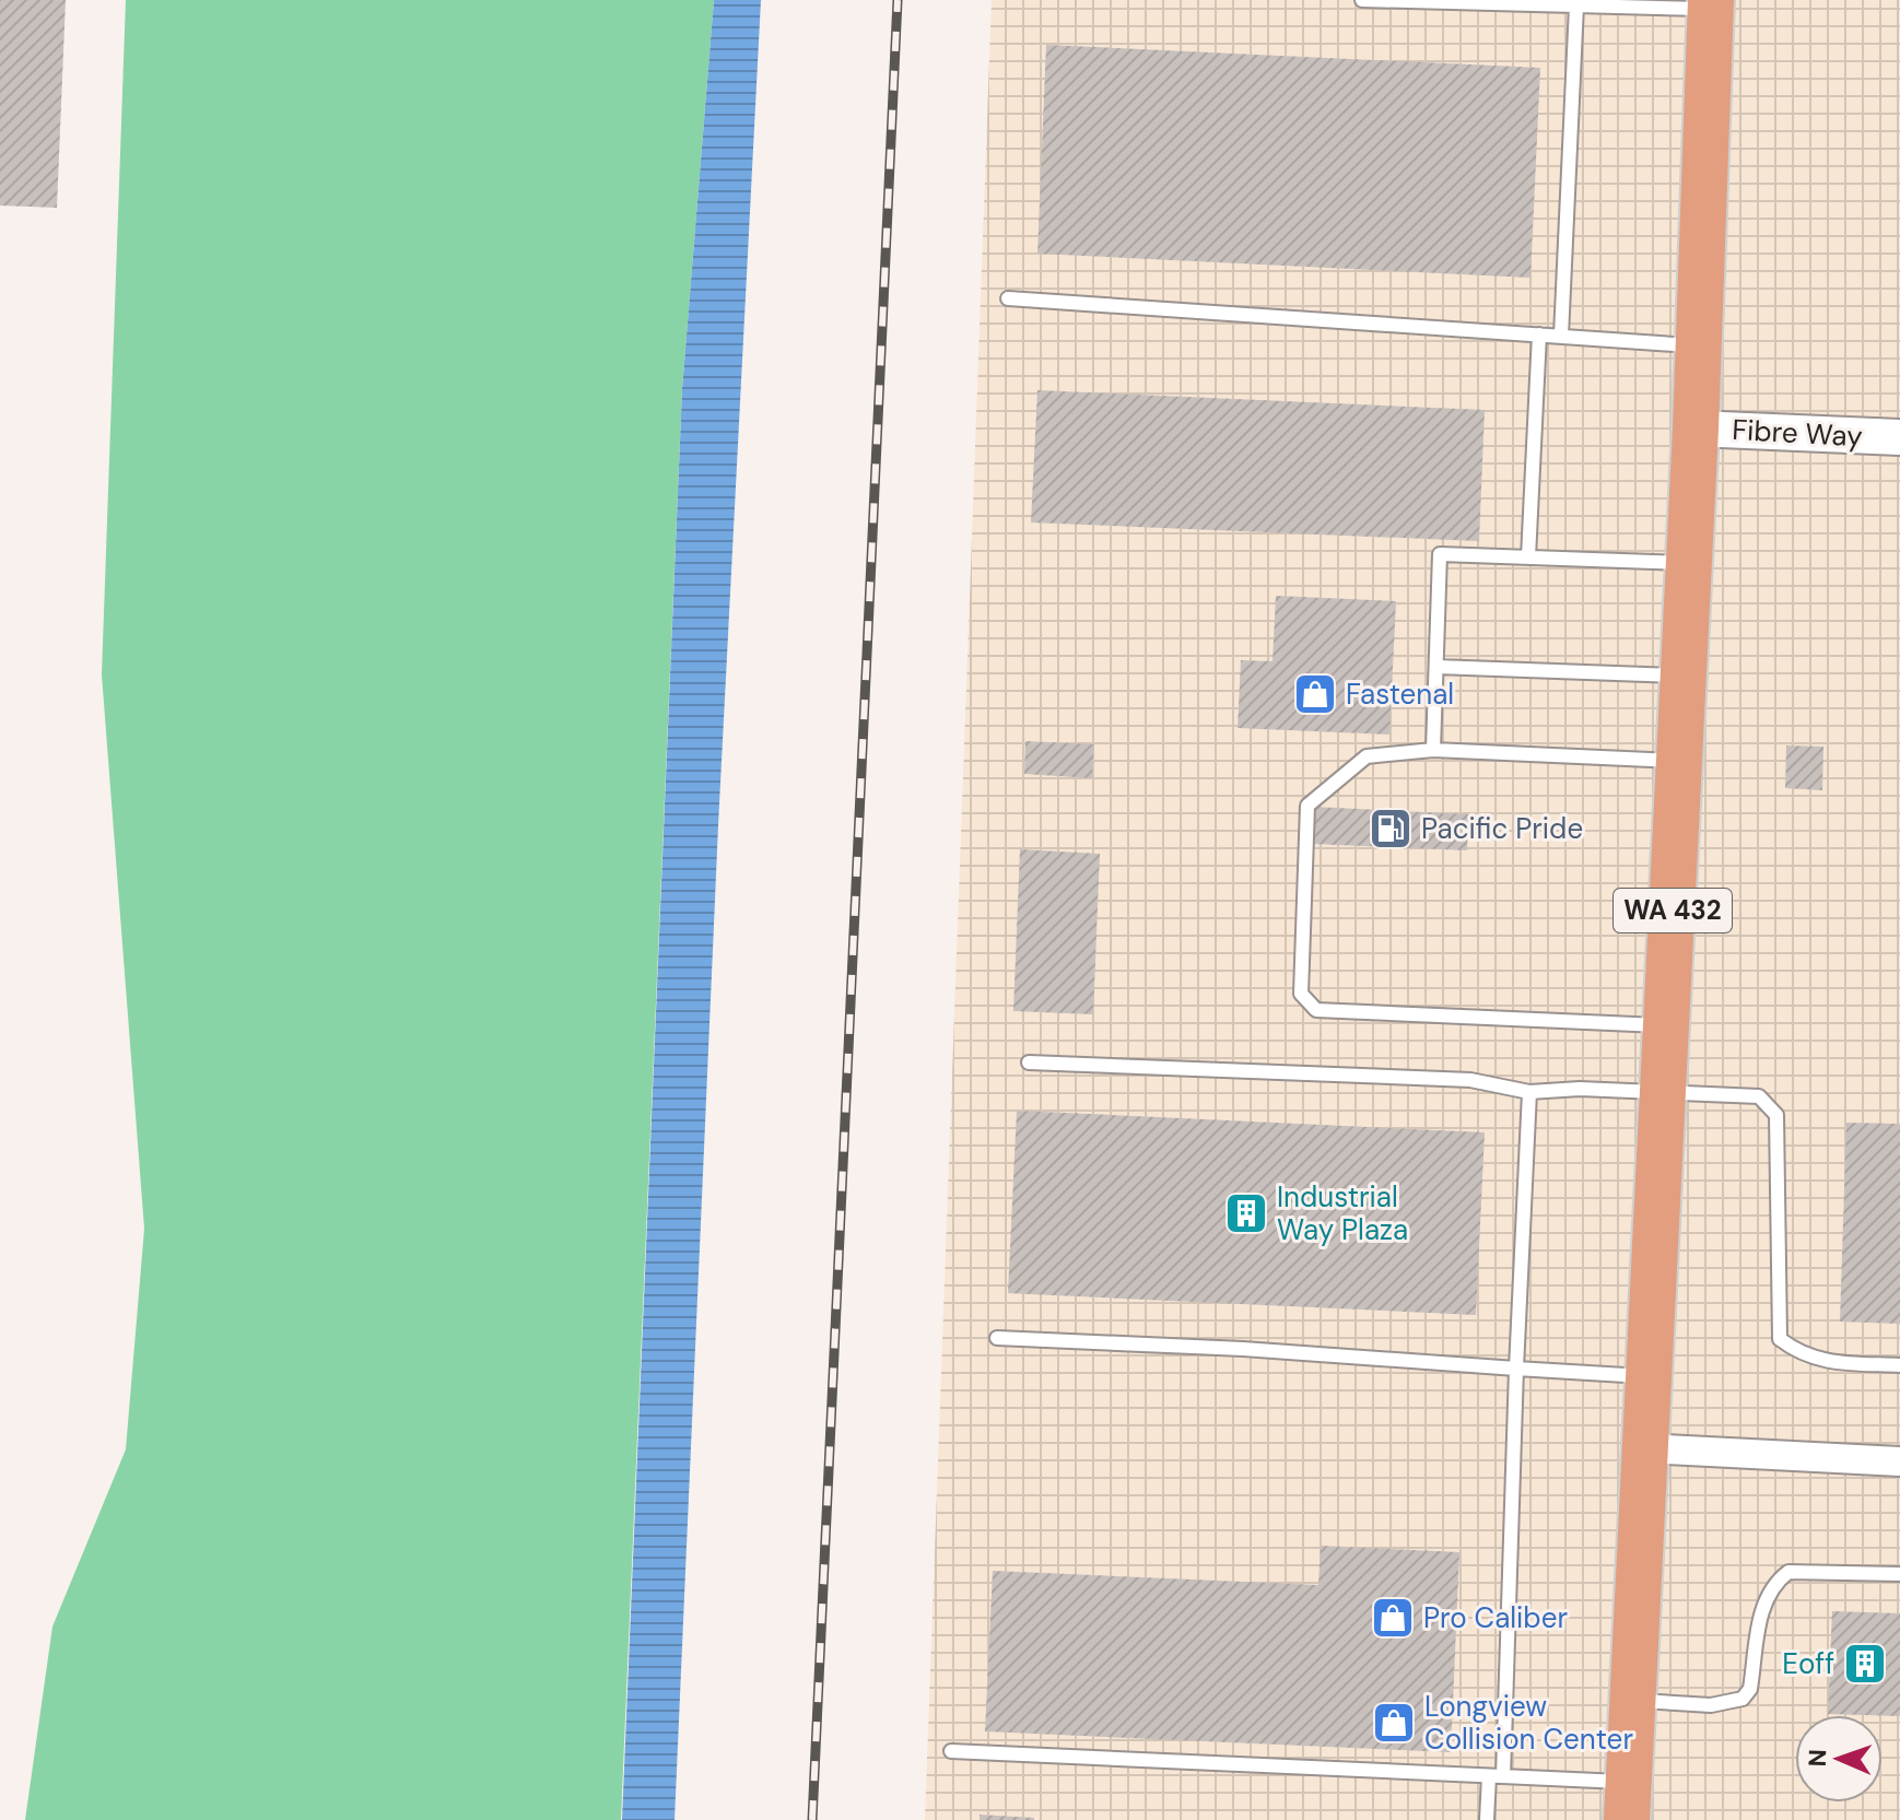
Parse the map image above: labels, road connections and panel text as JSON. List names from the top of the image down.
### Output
{
  "streets": {
    "highway": ["WA 432"],
    "street": ["Fibre Way"]
  },
  "crossings": [
    ["Fibre Way", "WA 432"]
  ],
  "places": {
    "shop": ["Fastenal", "Pro Caliber", "Longview Collision Center"],
    "fuel station": ["Pacific Pride"],
    "building": ["Industrial Way Plaza", "Eoff"]
  },
  "north": "left"
}
